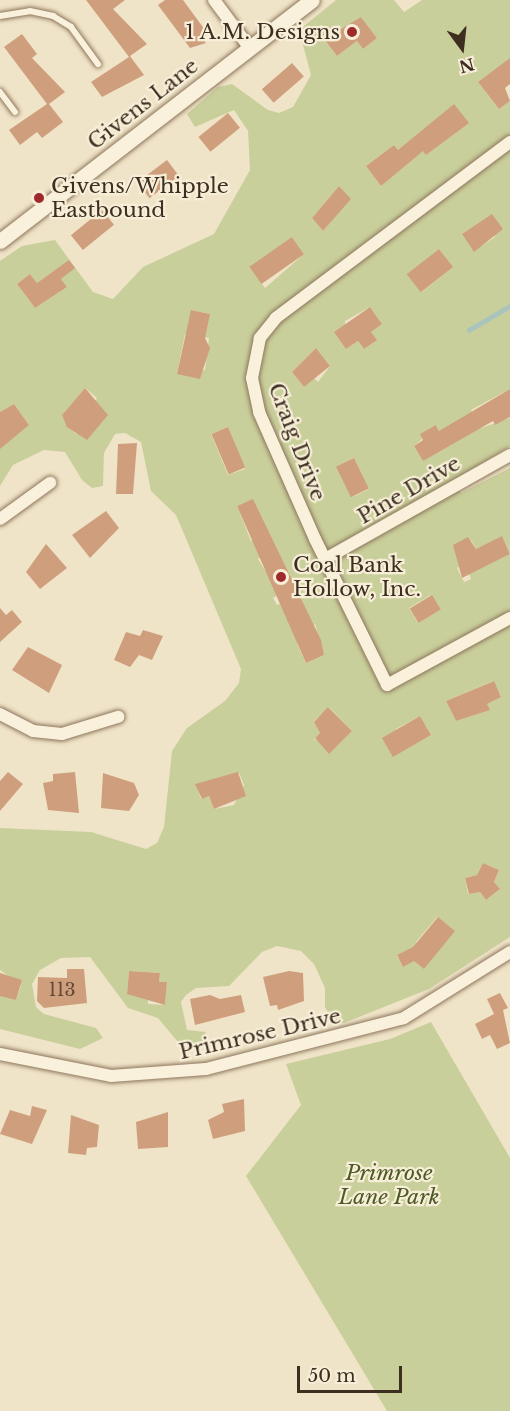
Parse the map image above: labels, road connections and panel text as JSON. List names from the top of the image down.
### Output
{
  "streets": {
    "street": [
      "Givens Lane",
      "Craig Drive",
      "Pine Drive",
      "Primrose Drive"
    ]
  },
  "crossings": [
    ["Craig Drive", "Pine Drive"]
  ],
  "parks": ["Primrose Lane Park"],
  "places": ["1 A.M. Designs", "Givens/Whipple Eastbound", "Coal Bank Hollow, Inc."],
  "house_numbers": ["113"],
  "scale_bar": "50 m",
  "north": "bottom"
}
